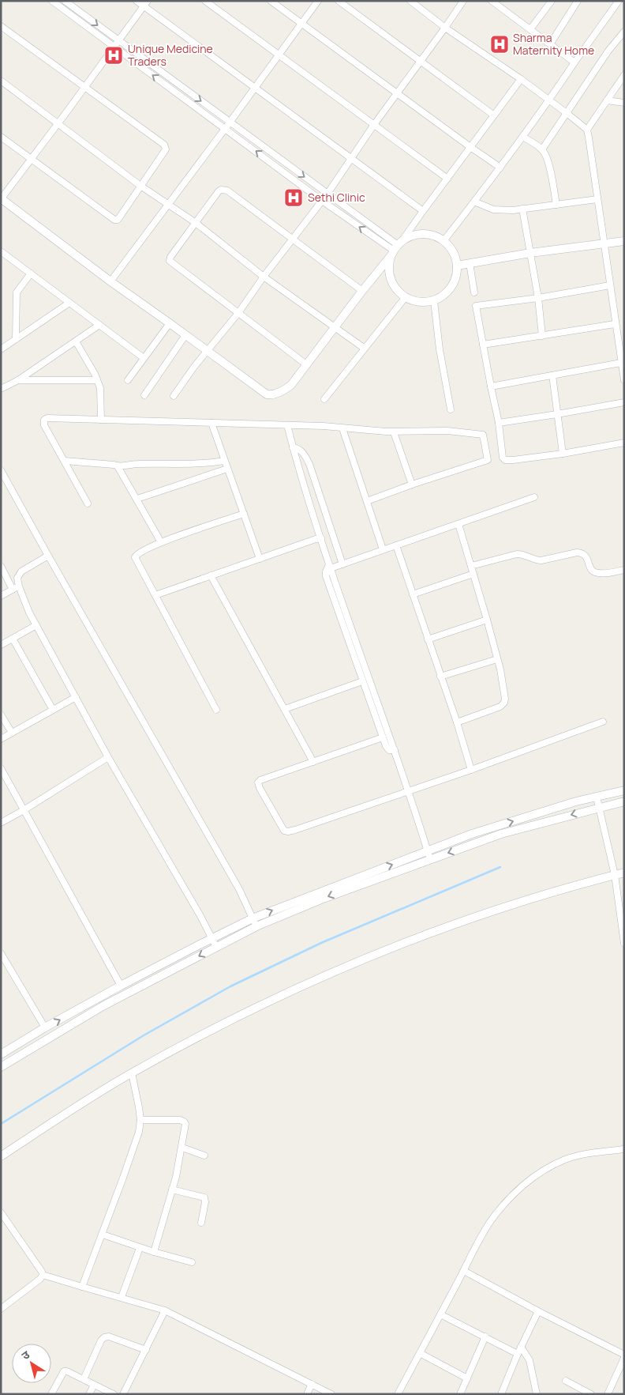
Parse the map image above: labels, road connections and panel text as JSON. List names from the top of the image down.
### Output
{
  "places": {
    "hospital": ["Sharma Maternity Home", "Unique Medicine Traders", "Sethi Clinic"]
  },
  "north": "top left"
}
